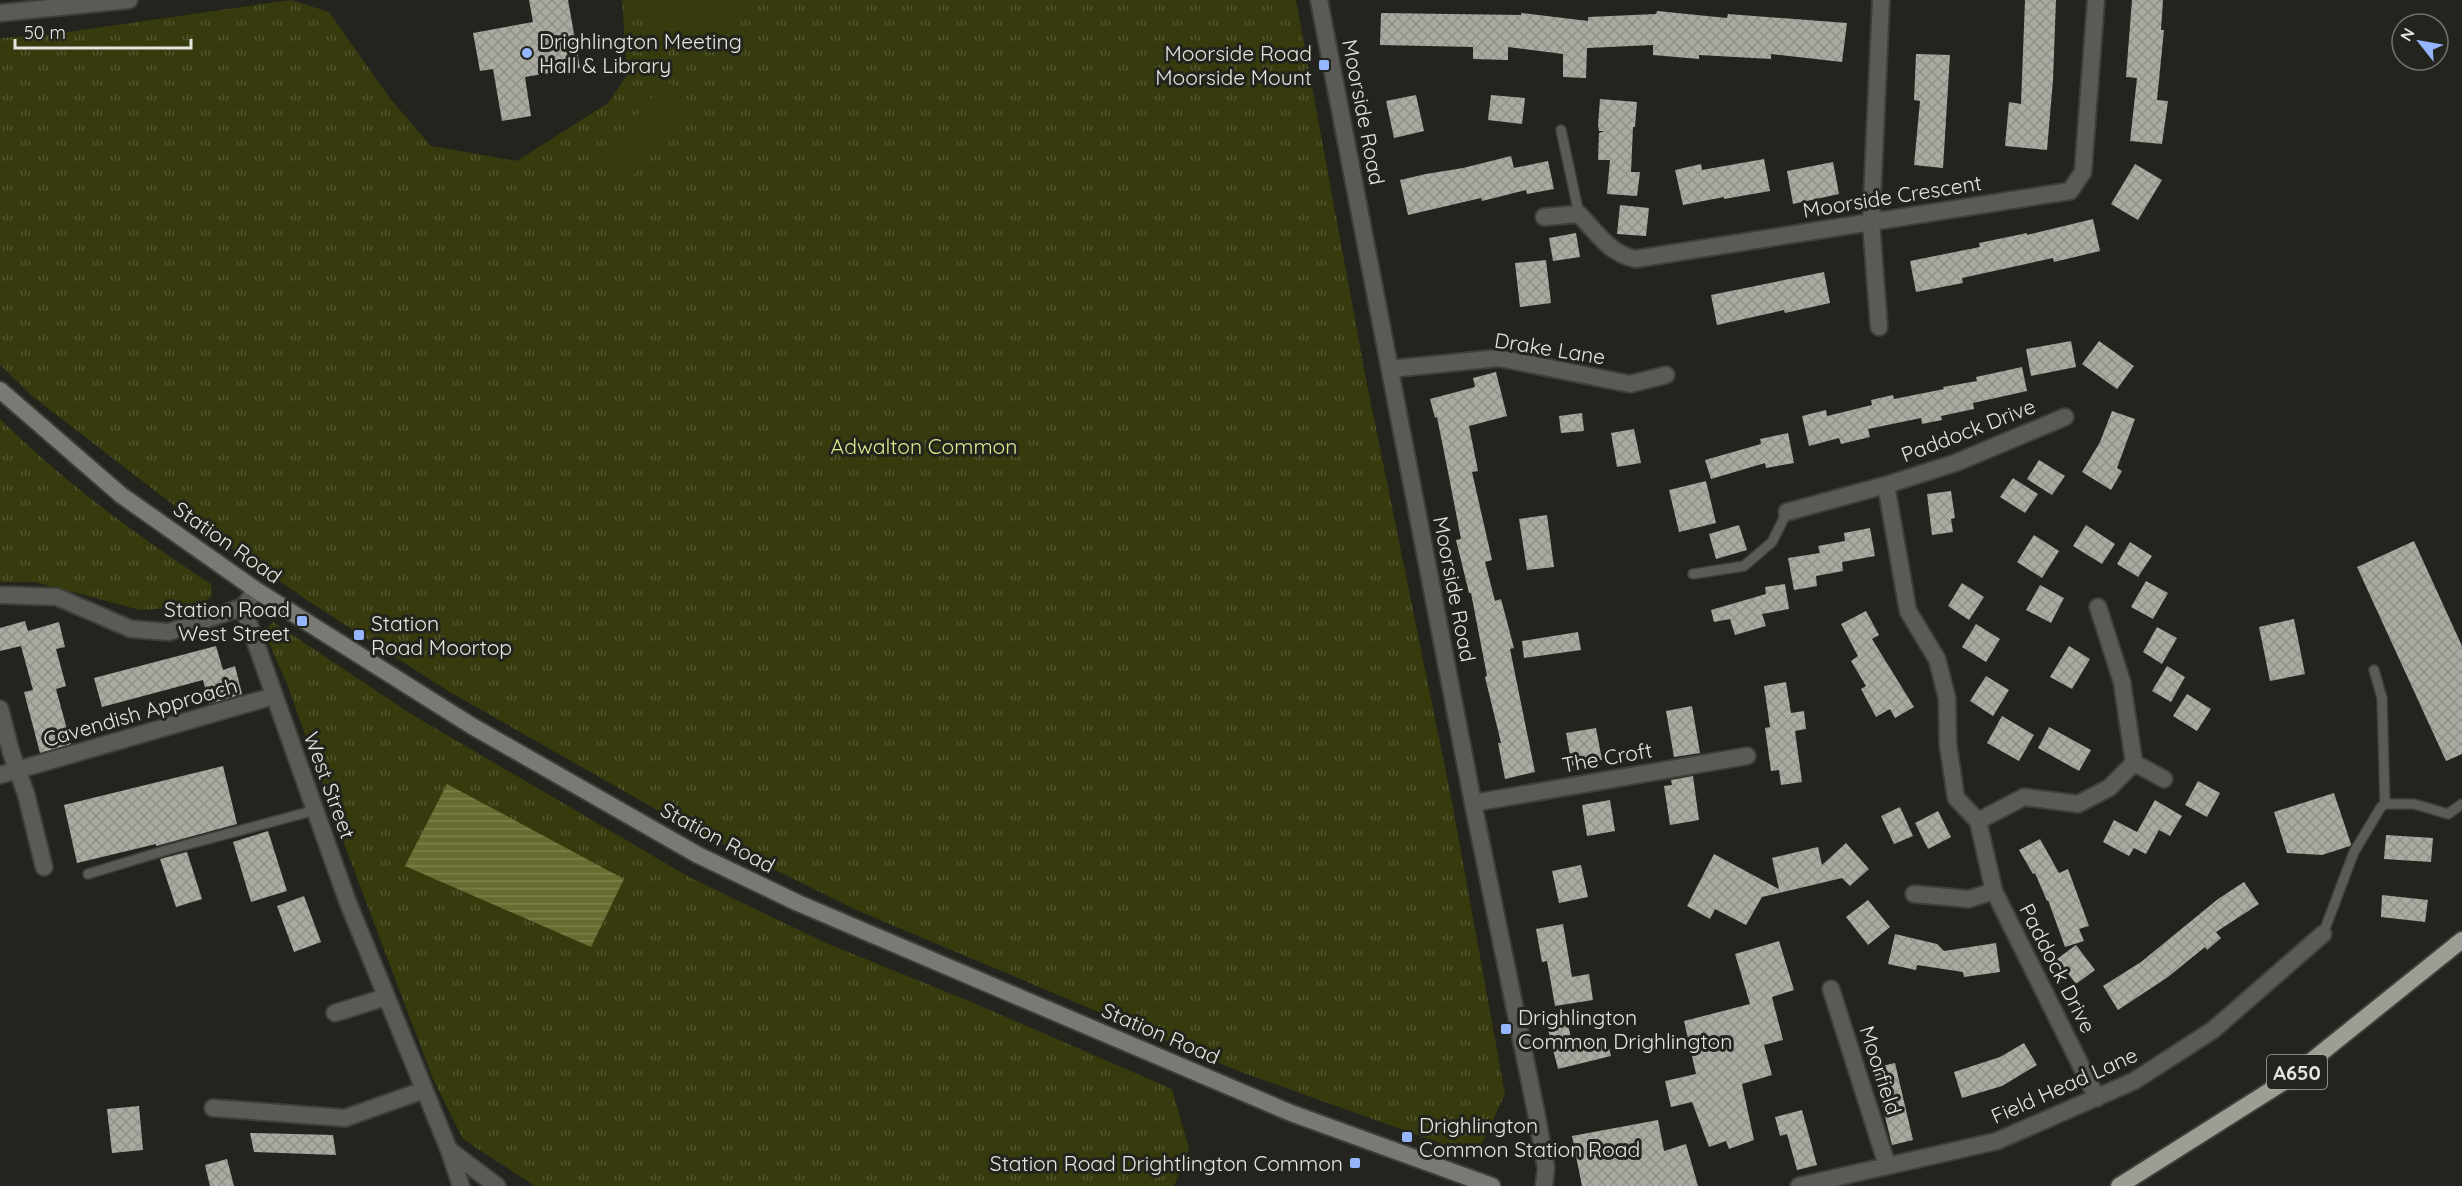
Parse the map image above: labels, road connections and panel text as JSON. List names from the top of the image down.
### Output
{
  "streets": {
    "highway": ["A650"],
    "main road": ["Station Road"],
    "street": [
      "Moorside Road",
      "Moorside Crescent",
      "Drake Lane",
      "Paddock Drive",
      "Cavendish Approach",
      "The Croft",
      "West Street",
      "Moorfield",
      "Field Head Lane"
    ]
  },
  "crossings": [
    ["Moorside Road", "Drake Lane"],
    ["Moorside Road", "The Croft"],
    ["Paddock Drive", "Field Head Lane"],
    ["Cavendish Approach", "West Street"],
    ["Moorfield", "Field Head Lane"]
  ],
  "parks": ["Adwalton Common"],
  "places": {
    "other": ["Drighlington Meeting Hall & Library"],
    "transit": [
      "Moorside Road Moorside Mount",
      "Station Road West Street",
      "Station Road Moortop",
      "Drighlington Common Drighlington",
      "Drighlington Common Station Road",
      "Station Road Drightlington Common"
    ]
  },
  "scale_bar": "50 m",
  "north": "top left"
}
